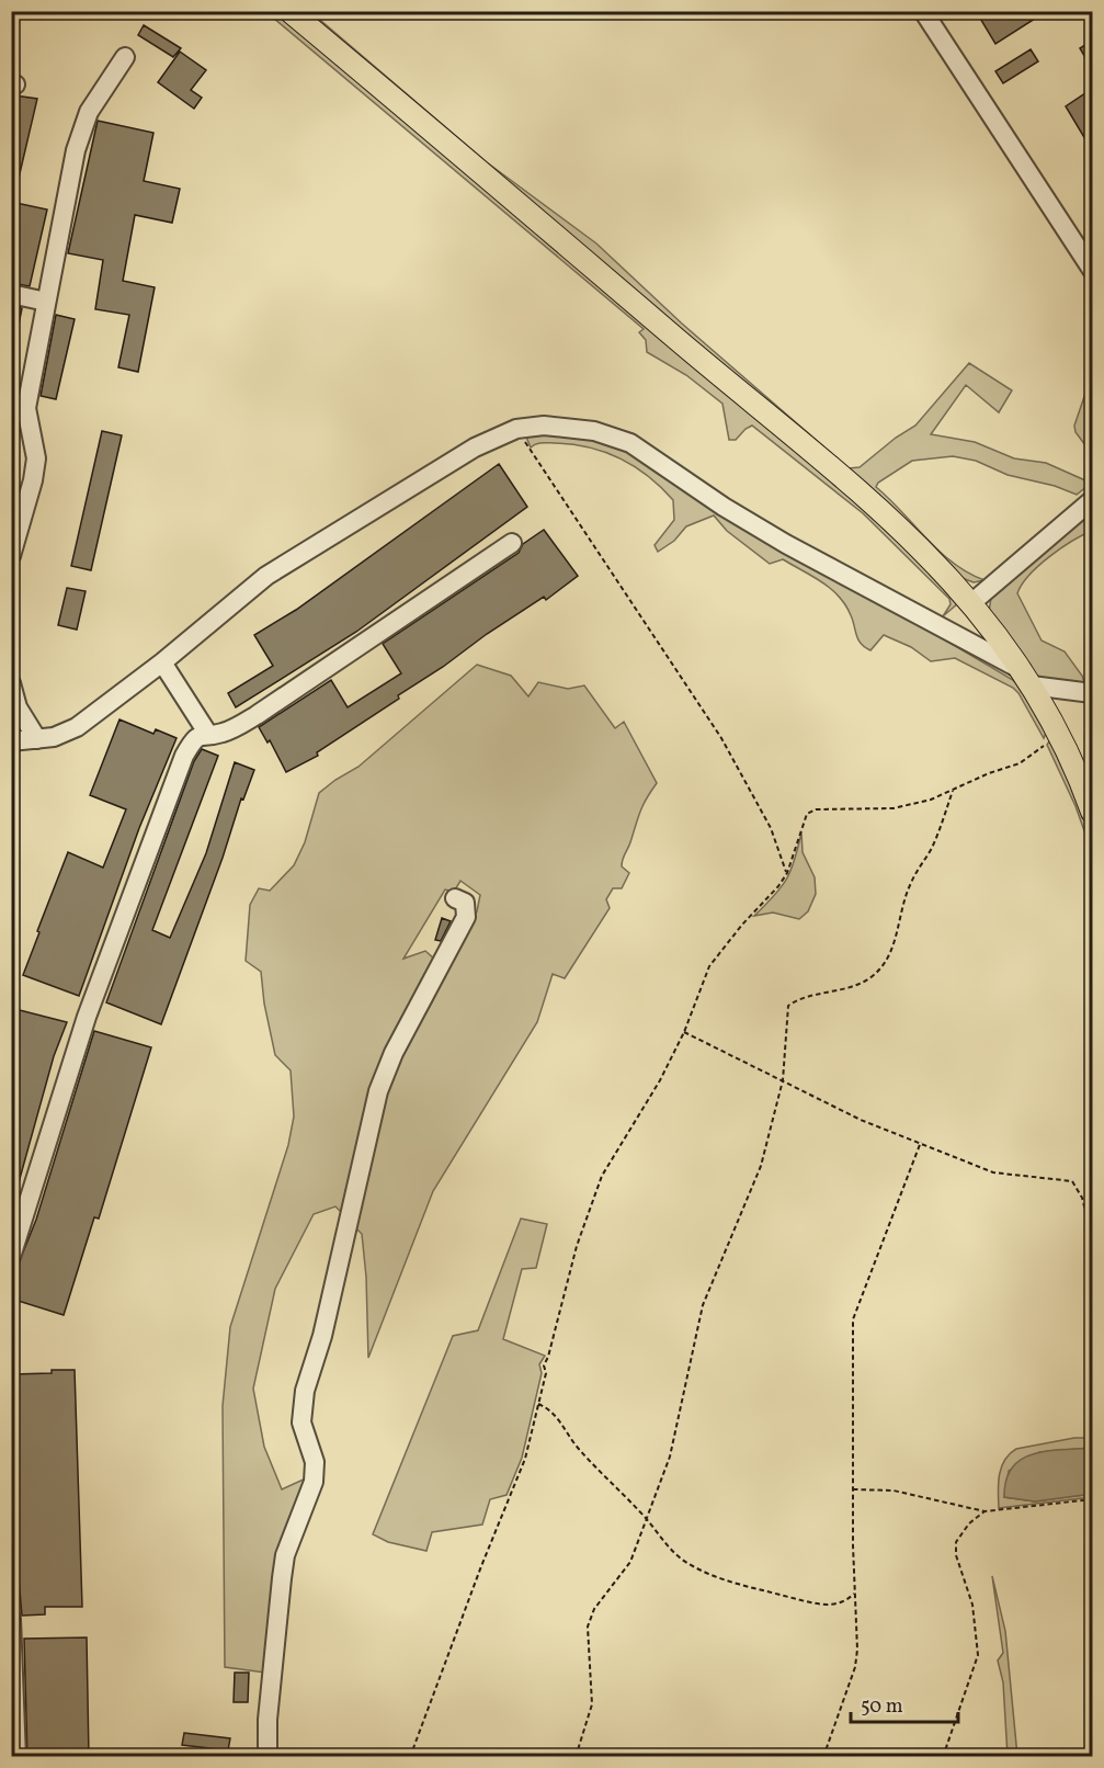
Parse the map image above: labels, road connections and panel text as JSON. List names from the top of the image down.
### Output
{
  "scale_bar": "50 m"
}
